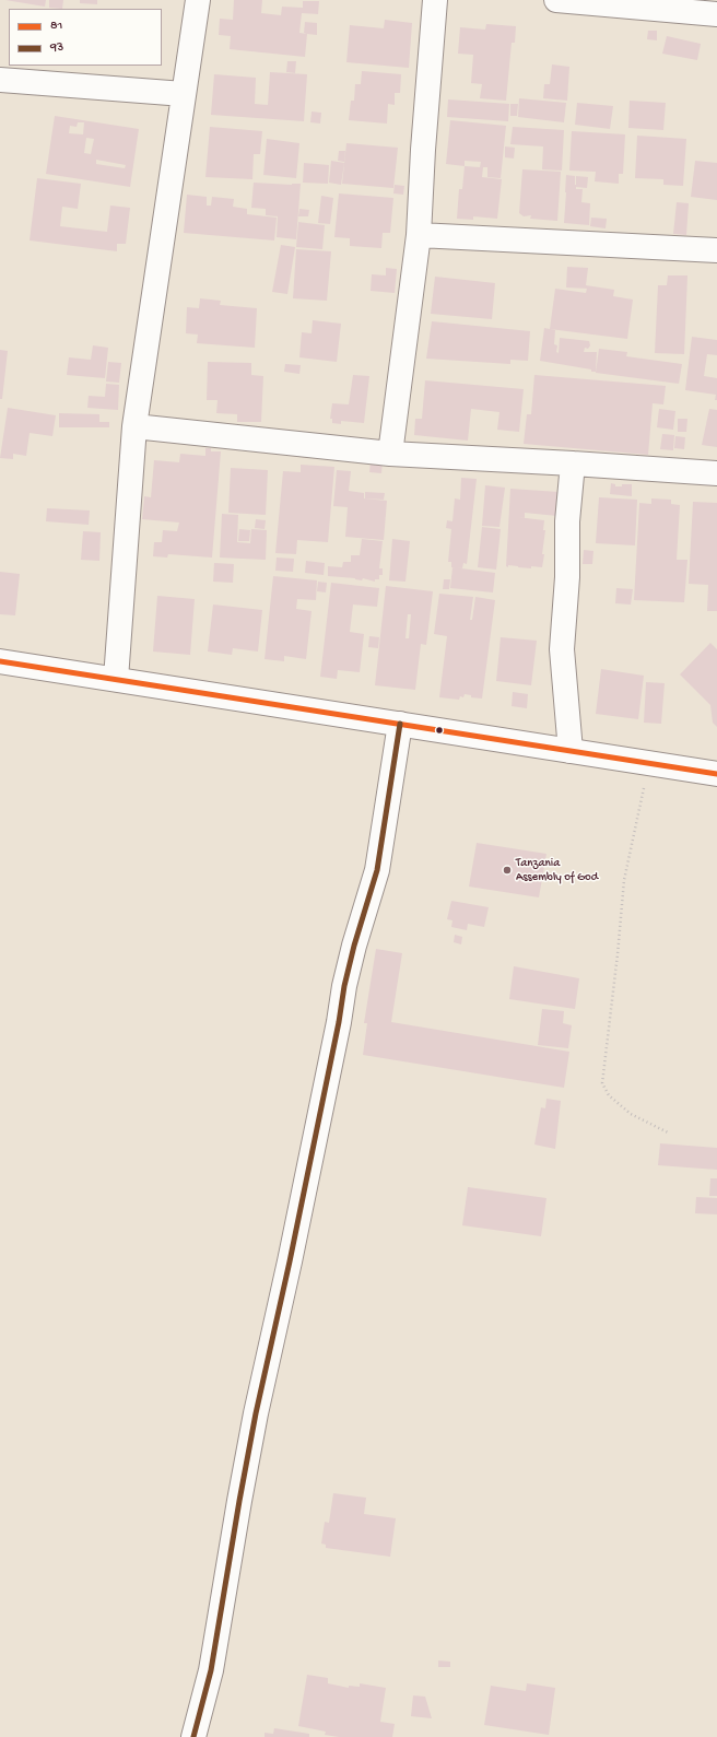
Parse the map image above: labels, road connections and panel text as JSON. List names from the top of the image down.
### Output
{
  "places": ["Tanzania Assembly of God"],
  "lines": ["transit line 81", "transit line 93"],
  "legend": ["81", "93"]
}
